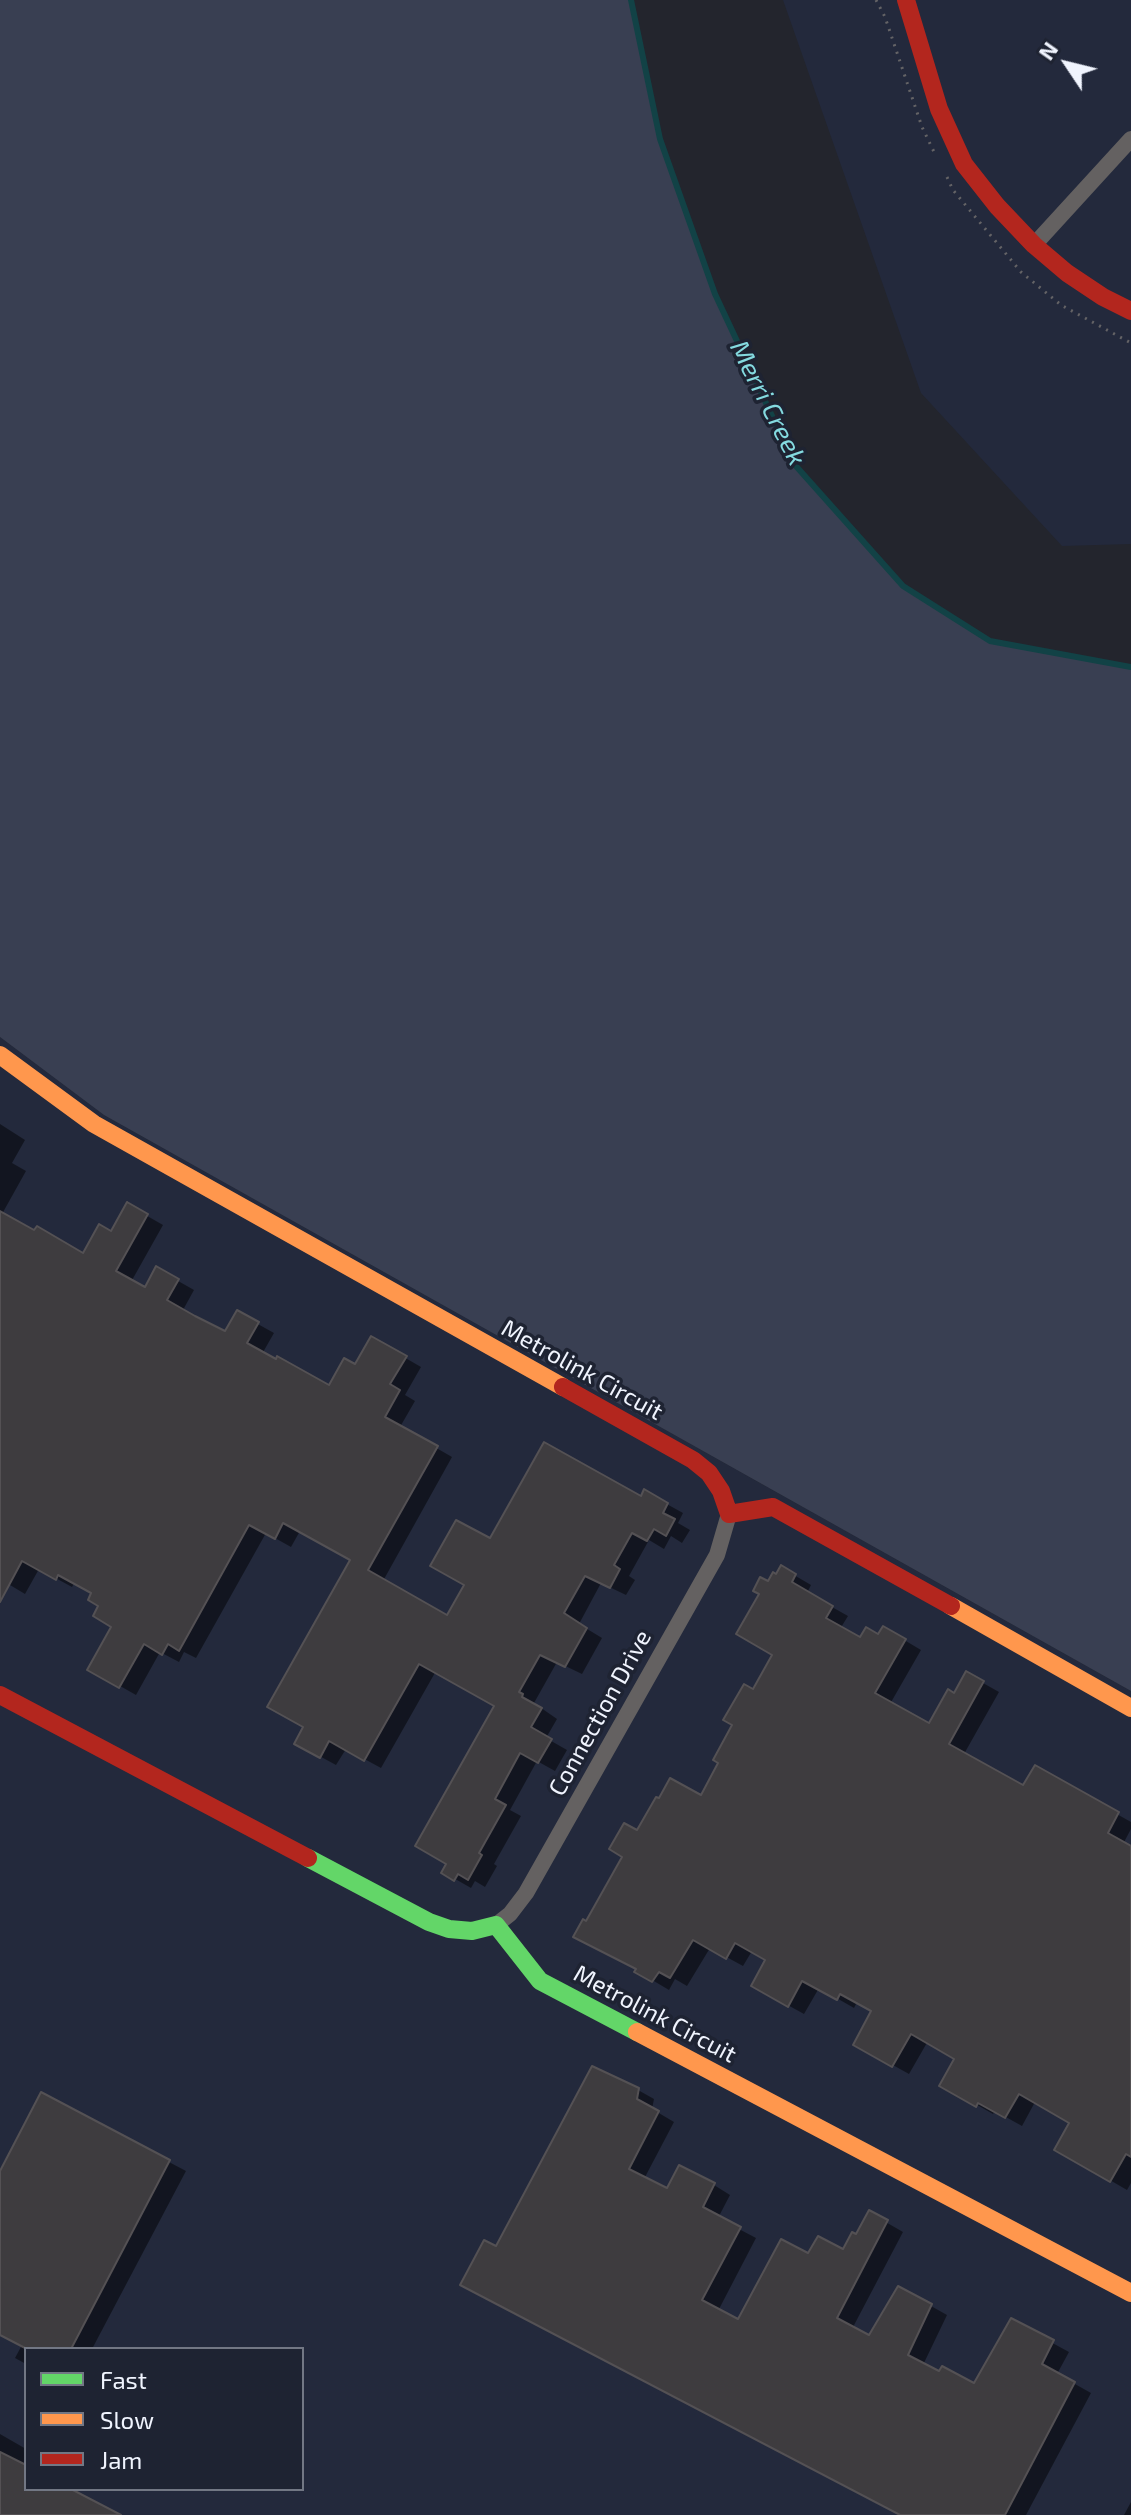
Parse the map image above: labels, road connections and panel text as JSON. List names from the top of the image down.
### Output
{
  "streets": {
    "street": ["Metrolink Circuit", "Connection Drive"]
  },
  "crossings": [
    ["Metrolink Circuit", "Connection Drive"]
  ],
  "water": ["Merri Creek"],
  "legend": ["Fast", "Slow", "Jam"],
  "north": "top left"
}
